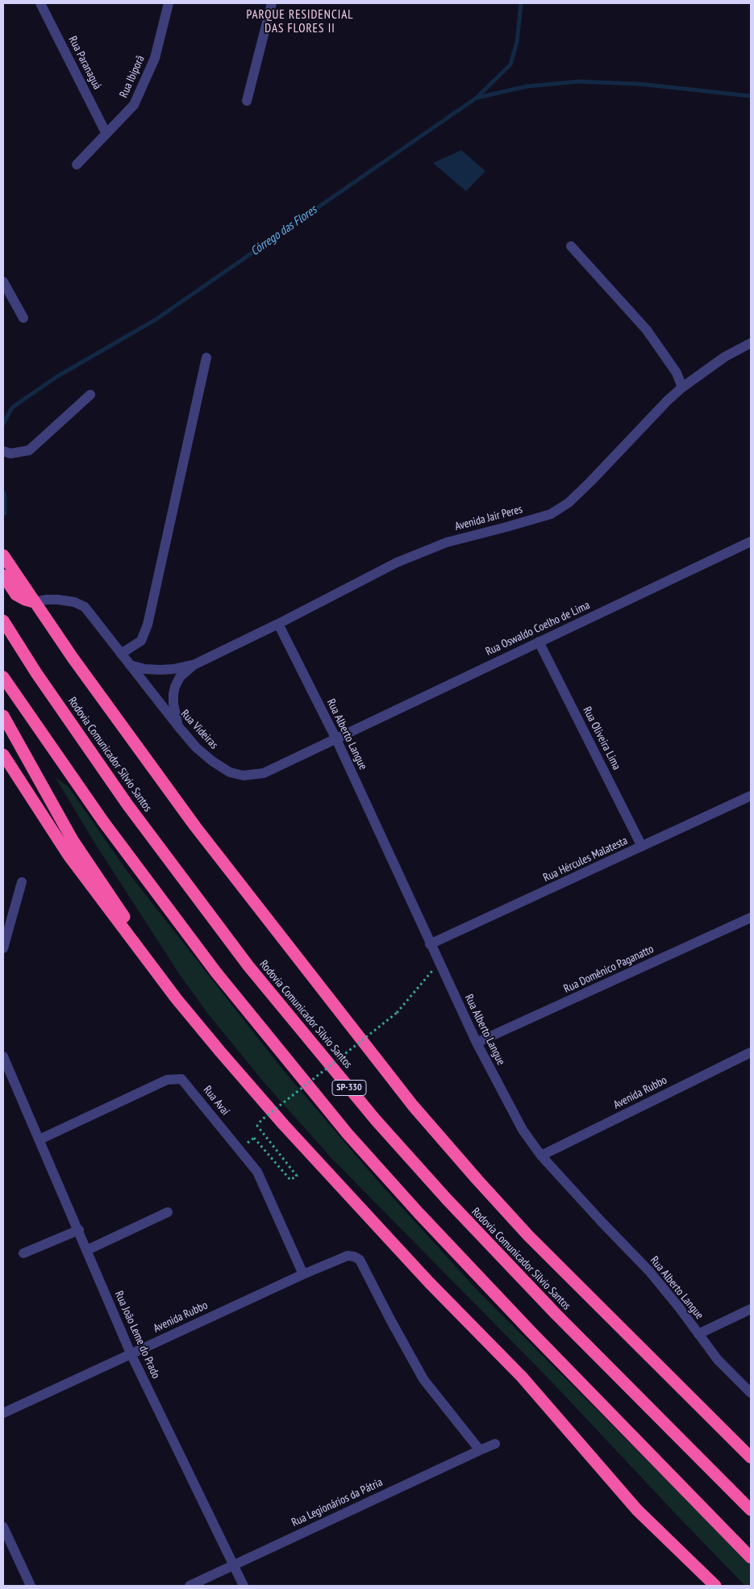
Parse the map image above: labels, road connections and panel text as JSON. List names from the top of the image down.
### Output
{
  "streets": {
    "highway": ["Rodovia Comunicador Silvio Santos", "SP-330"],
    "street": [
      "Rua Paranaguá",
      "Rua Ibiporã",
      "Avenida Jair Peres",
      "Rua Oswaldo Coelho de Lima",
      "Rua Videiras",
      "Rua Alberto Langue",
      "Rua Oliveira Lima",
      "Rua Hércules Malatesta",
      "Rua Domênico Paganatto",
      "Avenida Rubbo",
      "Rua Avaí",
      "Rua João Leme do Prado",
      "Rua Legionários da Pátria"
    ]
  },
  "crossings": [
    ["Rua Paranaguá", "Rua Ibiporã"],
    ["Avenida Jair Peres", "Rua Videiras"],
    ["Avenida Jair Peres", "Rua Alberto Langue"],
    ["Rua Oswaldo Coelho de Lima", "Rua Videiras"],
    ["Rua Oswaldo Coelho de Lima", "Rua Alberto Langue"],
    ["Rua Oswaldo Coelho de Lima", "Rua Oliveira Lima"],
    ["Rua Videiras", "Rua Alberto Langue"],
    ["Rua Alberto Langue", "Rua Hércules Malatesta"],
    ["Rua Alberto Langue", "Rua Domênico Paganatto"],
    ["Rua Alberto Langue", "Avenida Rubbo"],
    ["Rua Oliveira Lima", "Rua Hércules Malatesta"],
    ["Avenida Rubbo", "Rua Avaí"],
    ["Avenida Rubbo", "Rua João Leme do Prado"],
    ["Avenida Rubbo", "Rua Legionários da Pátria"],
    ["Rua Avaí", "Rua João Leme do Prado"],
    ["Rua João Leme do Prado", "Rua Legionários da Pátria"]
  ],
  "districts": ["PARQUE RESIDENCIAL DAS FLORES II"],
  "water": ["Córrego das Flores"]
}
